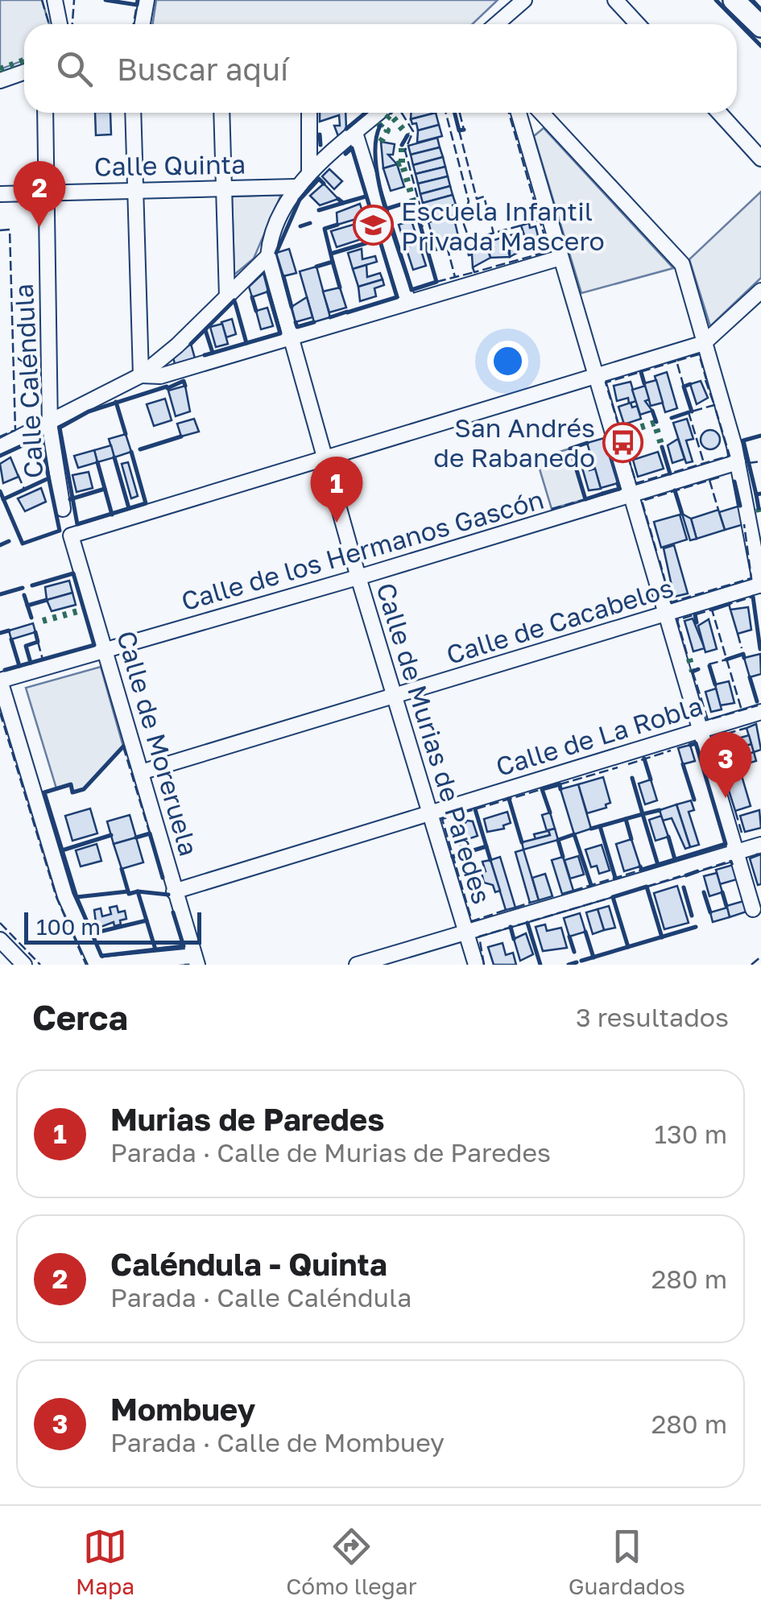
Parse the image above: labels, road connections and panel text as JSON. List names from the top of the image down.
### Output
{
  "streets": {
    "street": [
      "Calle Quinta",
      "Calle Caléndula",
      "Calle de los Hermanos Gascón",
      "Calle de Cacabelos",
      "Calle de La Robla",
      "Calle de Moreruela",
      "Calle de Murias de Paredes"
    ]
  },
  "crossings": [
    ["Calle Quinta", "Calle Caléndula"],
    ["Calle de los Hermanos Gascón", "Calle de Moreruela"],
    ["Calle de los Hermanos Gascón", "Calle de Murias de Paredes"],
    ["Calle de Cacabelos", "Calle de Moreruela"],
    ["Calle de Cacabelos", "Calle de Murias de Paredes"],
    ["Calle de La Robla", "Calle de Moreruela"],
    ["Calle de La Robla", "Calle de Murias de Paredes"],
    ["Calle de Moreruela", "Calle de Murias de Paredes"]
  ],
  "places": {
    "school or university": ["Escuela Infantil Privada Mascero"],
    "bus stop": ["San Andrés de Rabanedo"]
  },
  "scale_bar": "100 m",
  "page": {
    "search": "Buscar aquí",
    "pins": ["2", "1", "3"],
    "scale": "100 m",
    "heading": ["Cerca", "3 resultados"],
    "list": [
      {
        "mark": "1",
        "name": "Murias de Paredes",
        "note": "Parada · Calle de Murias de Paredes",
        "value": "130 m"
      },
      {
        "mark": "2",
        "name": "Caléndula - Quinta",
        "note": "Parada · Calle Caléndula",
        "value": "280 m"
      },
      {
        "mark": "3",
        "name": "Mombuey",
        "note": "Parada · Calle de Mombuey",
        "value": "280 m"
      }
    ],
    "nav": ["Mapa", "Cómo llegar", "Guardados"]
  }
}
